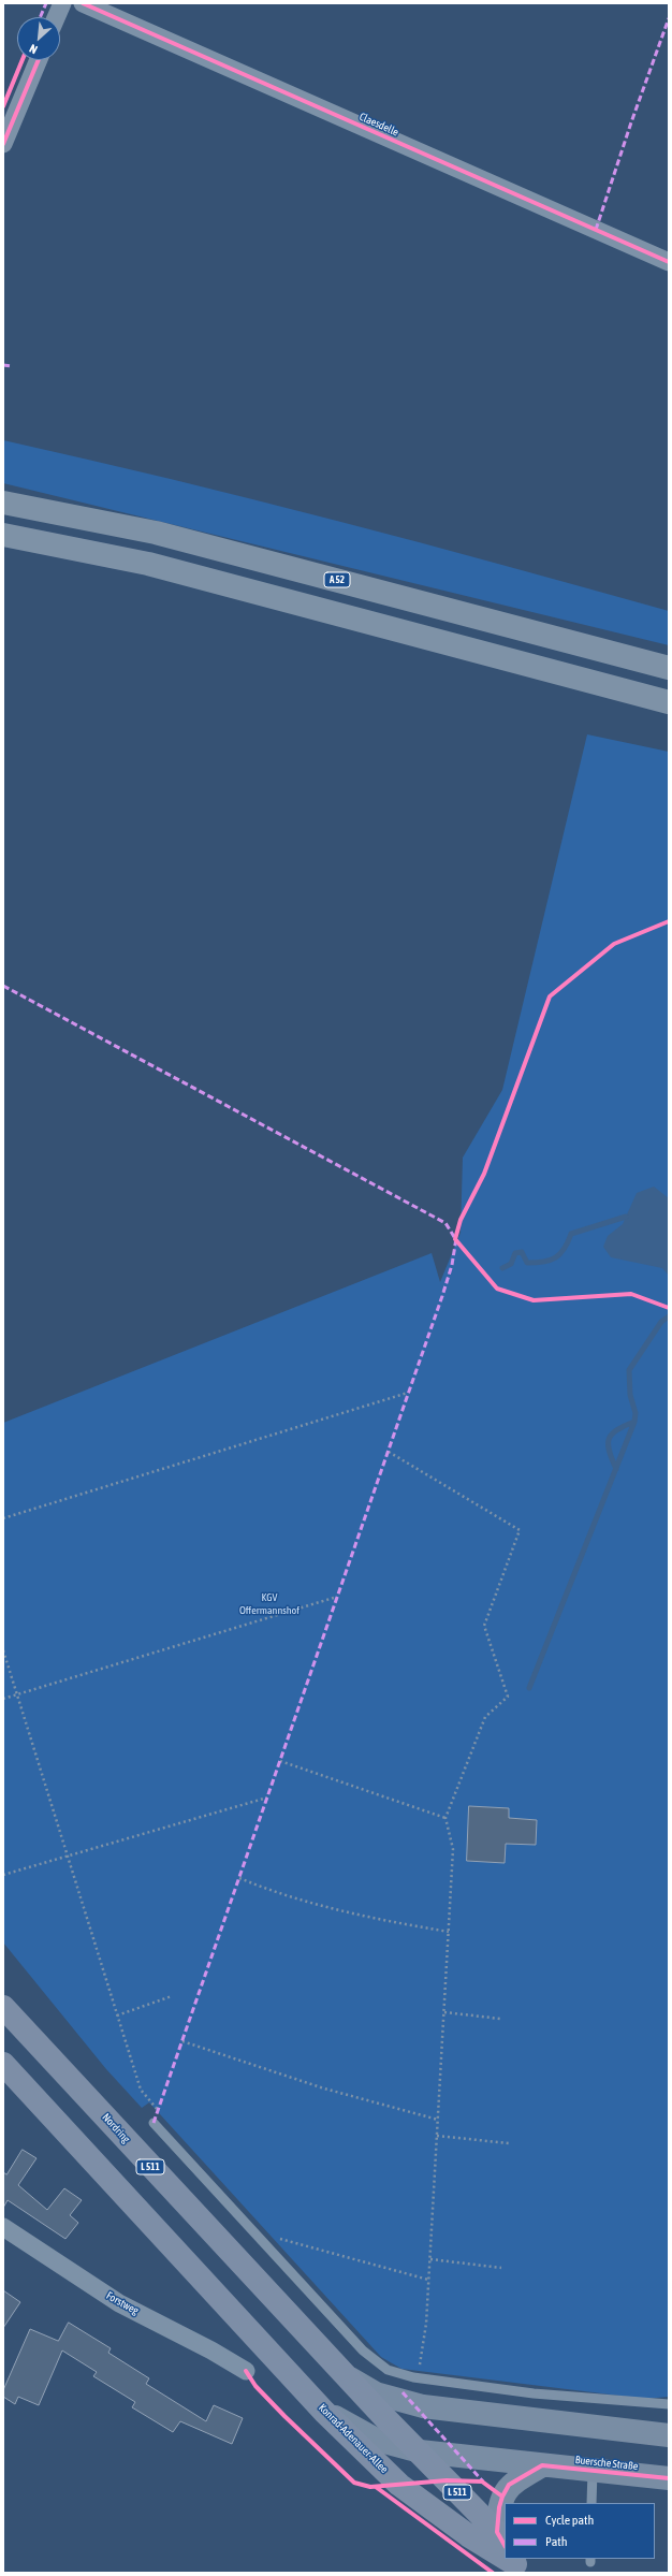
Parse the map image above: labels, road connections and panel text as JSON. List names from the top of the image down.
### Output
{
  "streets": {
    "highway": ["A 52"],
    "main road": [
      "Nordring",
      "L 511",
      "Konrad-Adenauer-Allee",
      "Buersche Straße"
    ],
    "street": ["Claesdelle", "Forstweg"]
  },
  "crossings": [
    ["Nordring", "L 511"],
    ["L 511", "Buersche Straße"],
    ["Konrad-Adenauer-Allee", "Buersche Straße"]
  ],
  "parks": ["KGV Offermannshof"],
  "legend": ["Cycle path", "Path"],
  "north": "bottom left"
}
